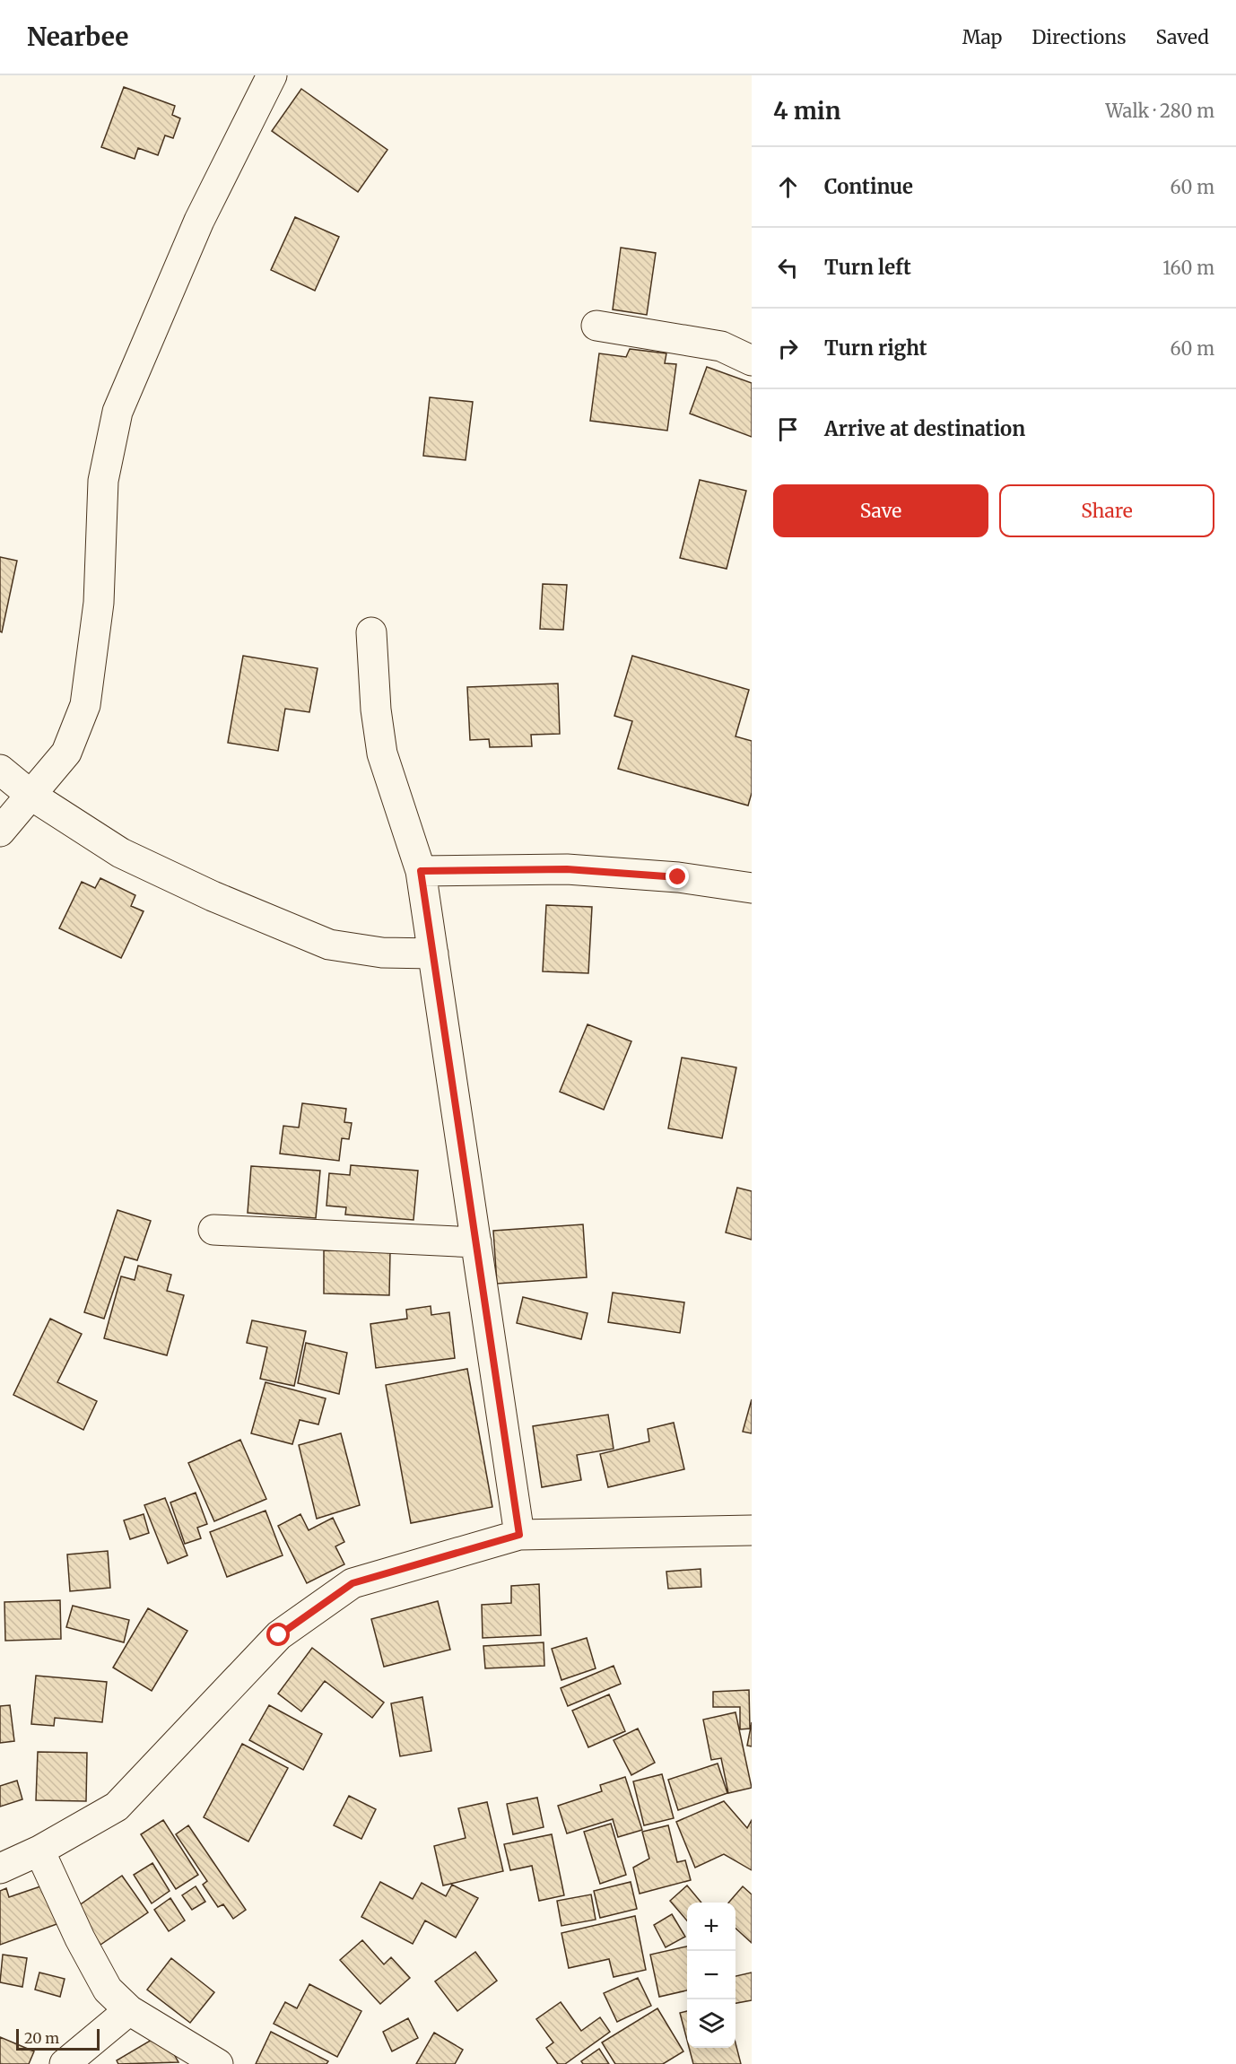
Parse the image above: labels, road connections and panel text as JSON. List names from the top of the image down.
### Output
{
  "scale_bar": "20 m",
  "page": {
    "header": "Nearbee",
    "nav": ["Map", "Directions", "Saved"],
    "heading": ["4 min", "Walk · 280 m"],
    "list": [
      ["Continue", "60 m"],
      ["Turn left", "160 m"],
      ["Turn right", "60 m"],
      "Arrive at destination"
    ],
    "buttons": ["Save", "Share"],
    "map_buttons": ["+", "−"],
    "scale": "20 m"
  }
}
